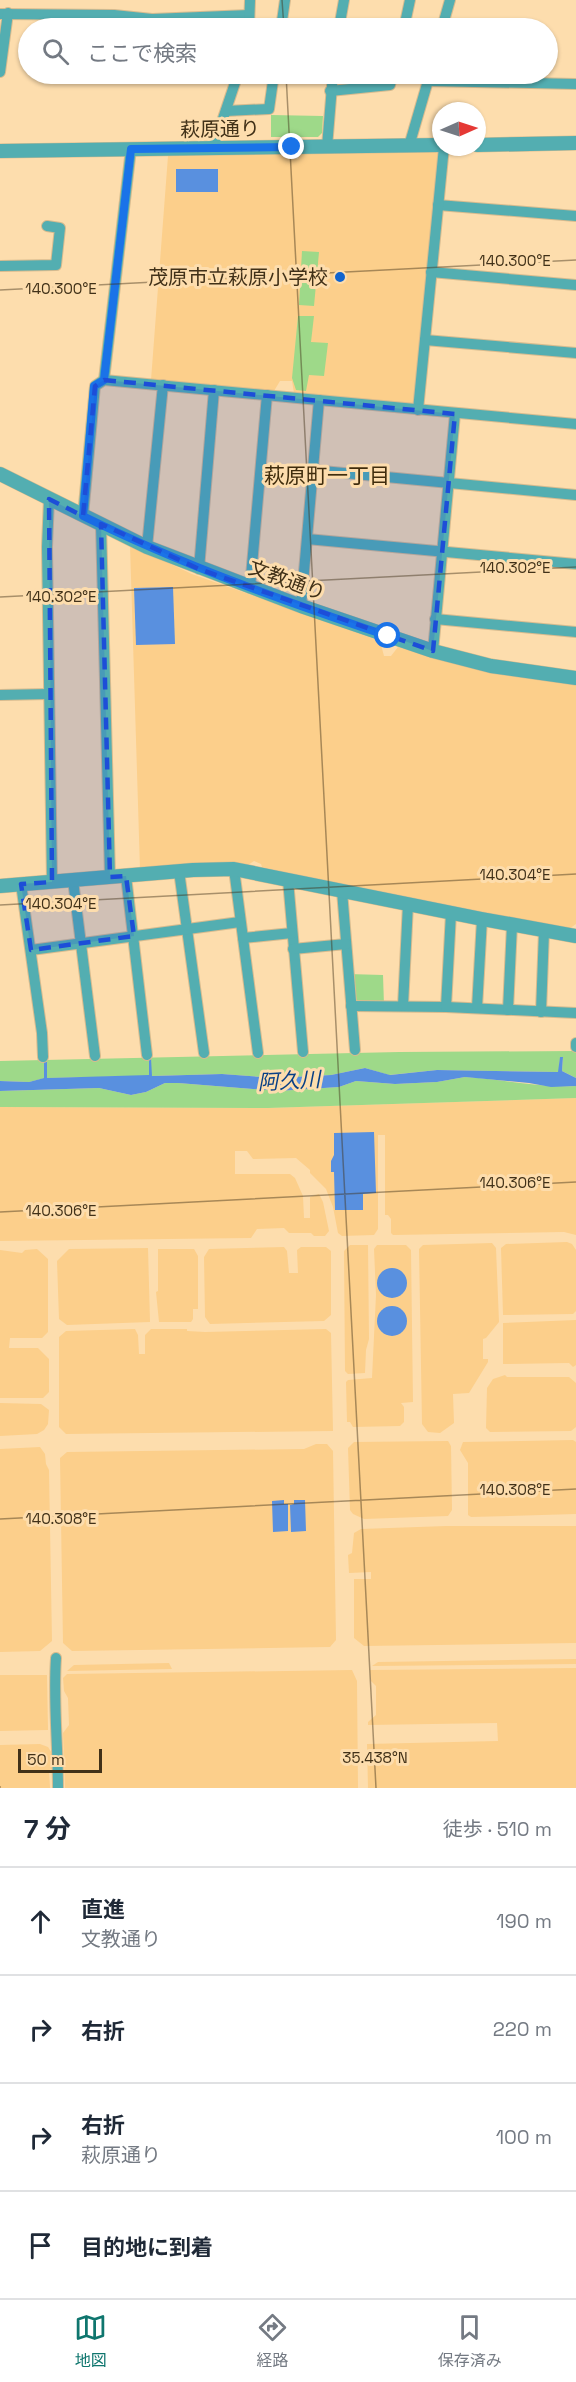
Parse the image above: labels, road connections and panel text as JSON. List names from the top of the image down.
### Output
{
  "streets": {
    "street": ["萩原通り", "文教通り"]
  },
  "districts": ["萩原町一丁目"],
  "water": ["阿久川"],
  "places": ["茂原市立萩原小学校"],
  "scale_bar": "50 m",
  "north": "right",
  "page": {
    "search": "ここで検索",
    "scale": "50 m",
    "heading": ["7 分", "徒歩 · 510 m"],
    "list": [
      ["直進", "文教通り", "190 m"],
      ["右折", "220 m"],
      ["右折", "萩原通り", "100 m"],
      "目的地に到着"
    ],
    "nav": ["地図", "経路", "保存済み"]
  },
  "coordinates": [
    "140.300°E",
    "140.302°E",
    "140.304°E",
    "140.306°E",
    "140.308°E",
    "35.438°N"
  ]
}
